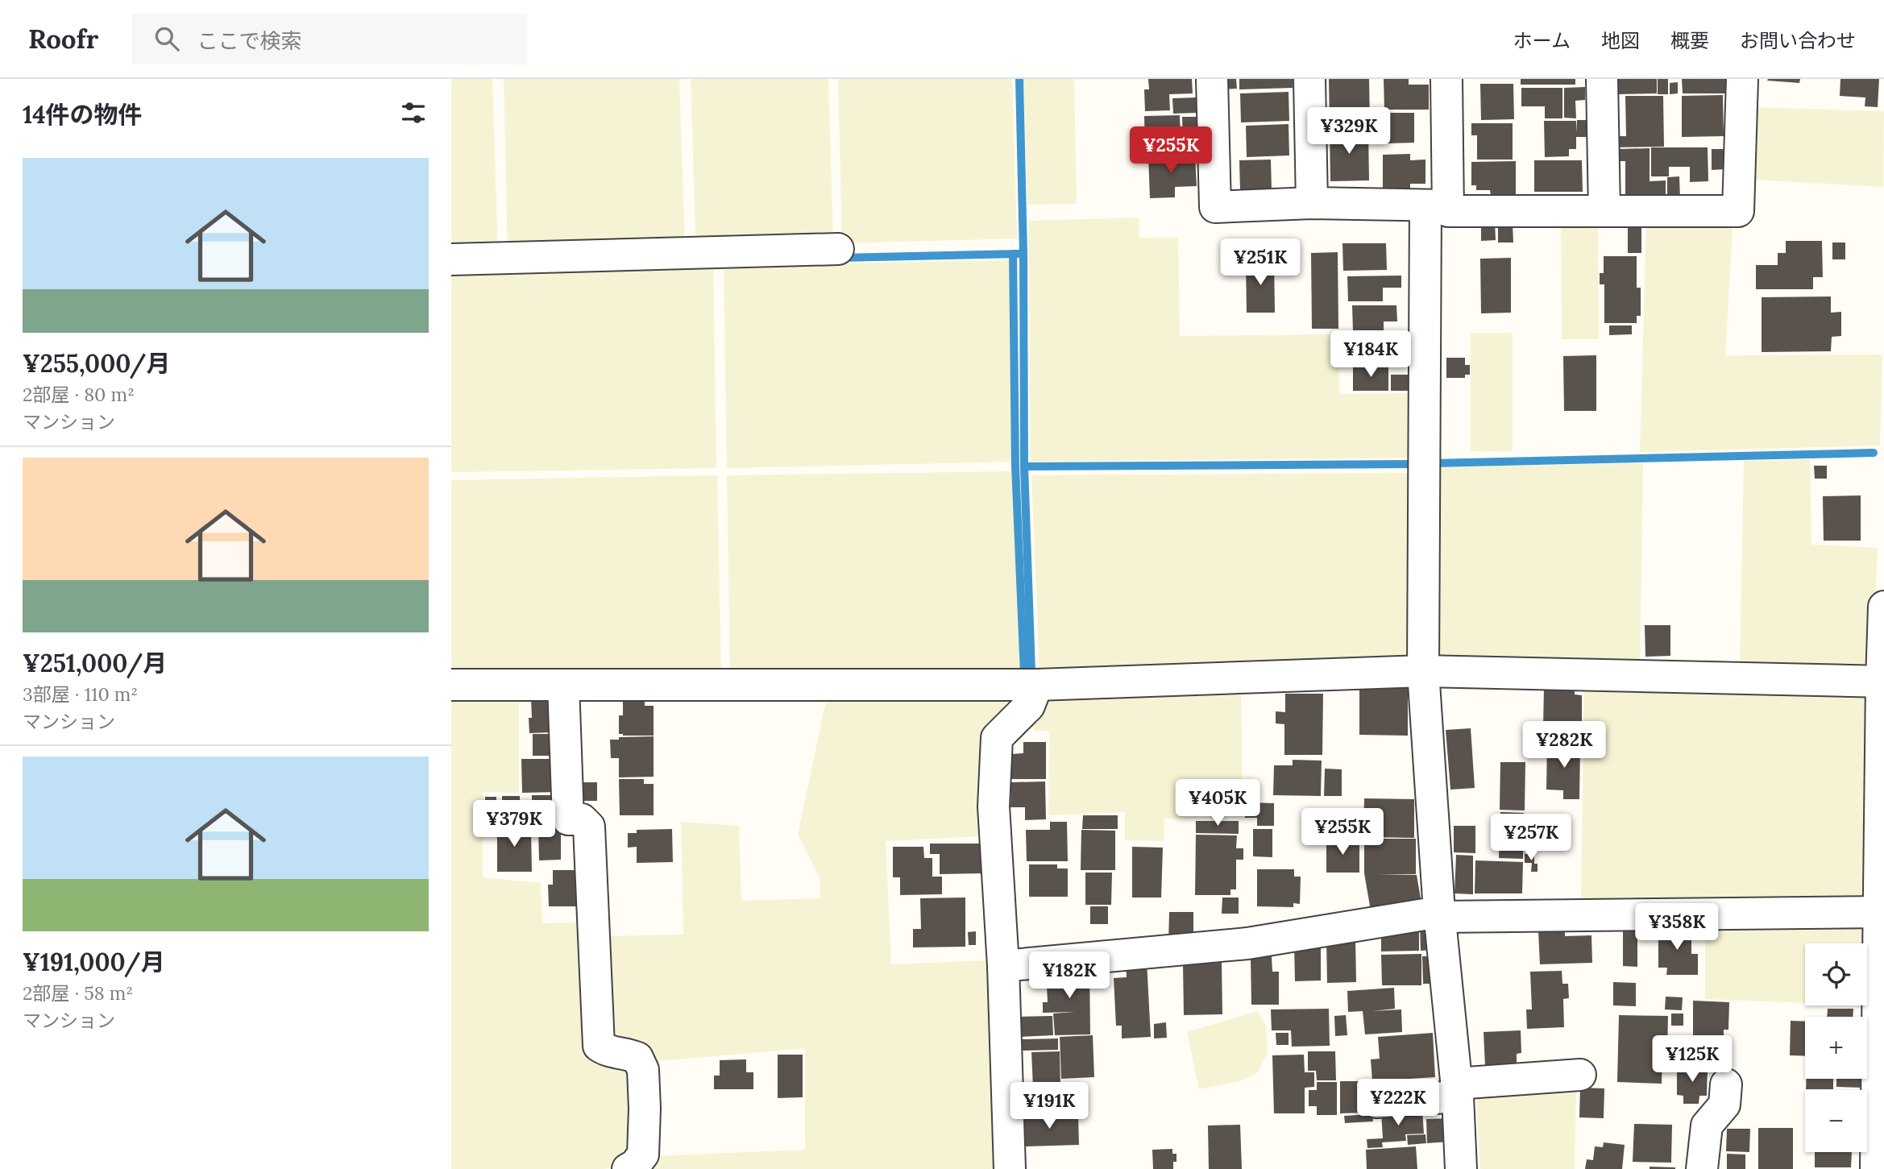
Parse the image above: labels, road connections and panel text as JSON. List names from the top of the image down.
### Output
{
  "page": {
    "header": "Roofr",
    "search": "ここで検索",
    "nav": [
      "ホーム",
      "地図",
      "概要",
      "お問い合わせ"
    ],
    "heading": "14件の物件",
    "price": [
      "¥329K",
      "¥255K",
      "¥251K",
      "¥184K",
      "¥282K",
      "¥405K",
      "¥379K",
      "¥255K",
      "¥257K",
      "¥358K",
      "¥182K",
      "¥125K",
      "¥222K",
      "¥191K"
    ],
    "list": [
      {
        "name": "¥255,000/月",
        "note": "2部屋 · 80 m² · マンション"
      },
      {
        "name": "¥251,000/月",
        "note": "3部屋 · 110 m² · マンション"
      },
      {
        "name": "¥191,000/月",
        "note": "2部屋 · 58 m² · マンション"
      }
    ],
    "map_buttons": ["+", "−"]
  }
}
